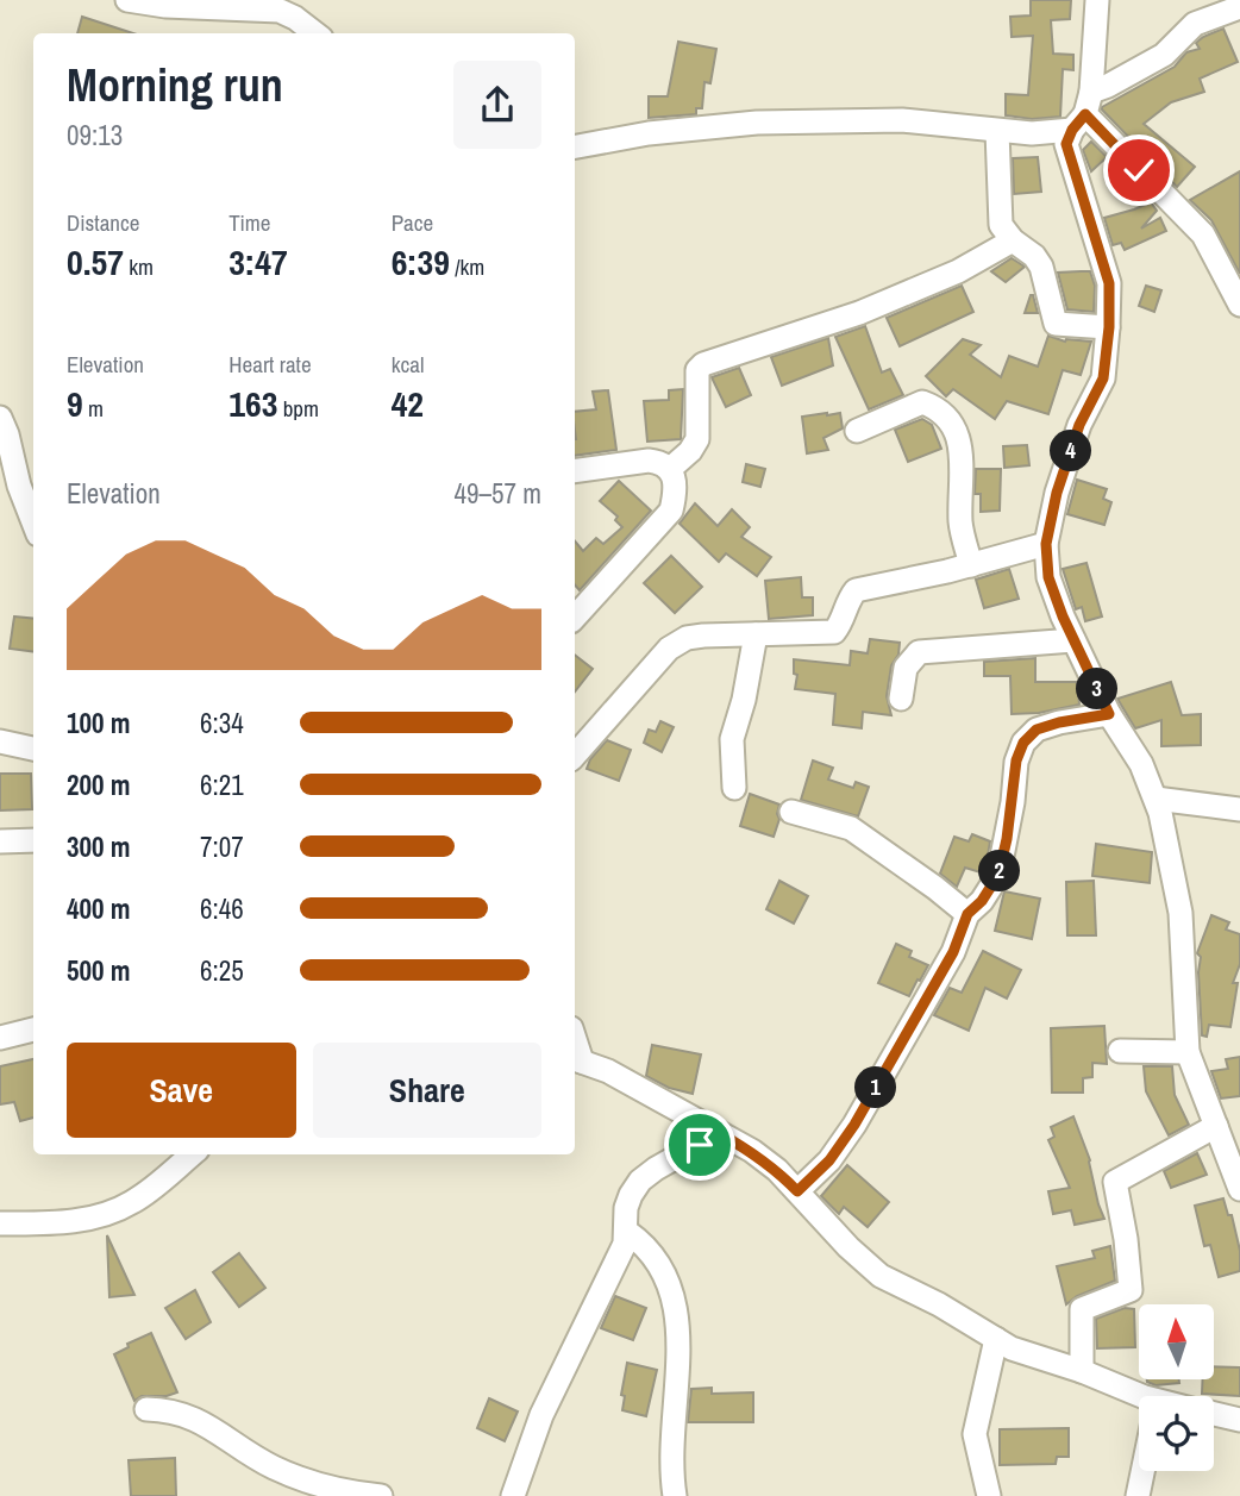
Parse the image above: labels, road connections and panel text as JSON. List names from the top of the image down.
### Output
{
  "north": "top",
  "page": {
    "heading": ["Morning run", "09:13"],
    "stats": [
      ["Distance", "0.57 km"],
      ["Time", "3:47"],
      ["Pace", "6:39 /km"],
      ["Elevation", "9 m"],
      ["Heart rate", "163 bpm"],
      ["kcal", "42"]
    ],
    "pins": [
      "4",
      "3",
      "2",
      "1"
    ],
    "chart": ["Elevation", "49–57 m"],
    "list": [
      {
        "name": "100 m",
        "note": "6:34"
      },
      {
        "name": "200 m",
        "note": "6:21"
      },
      {
        "name": "300 m",
        "note": "7:07"
      },
      {
        "name": "400 m",
        "note": "6:46"
      },
      {
        "name": "500 m",
        "note": "6:25"
      }
    ],
    "buttons": ["Save", "Share"]
  }
}
